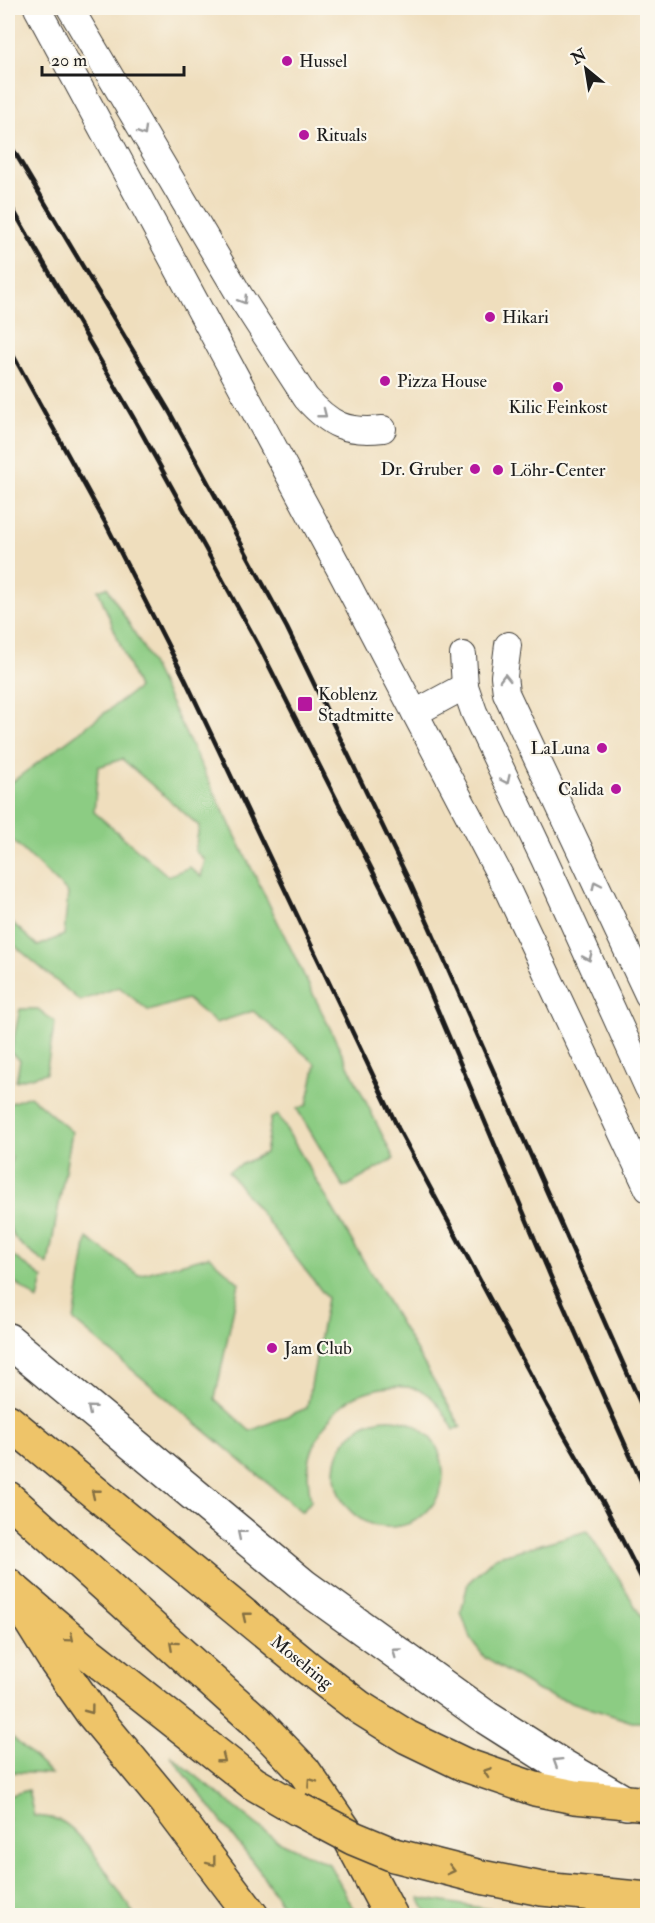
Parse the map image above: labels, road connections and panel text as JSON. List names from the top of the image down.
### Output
{
  "streets": {
    "main road": ["Moselring"]
  },
  "places": {
    "other": [
      "Hussel",
      "Rituals",
      "Hikari",
      "Pizza House",
      "Kilic Feinkost",
      "Dr. Gruber",
      "Löhr-Center",
      "LaLuna",
      "Calida",
      "Jam Club"
    ],
    "transit": ["Koblenz Stadtmitte"]
  },
  "scale_bar": "20 m",
  "north": "top left"
}
